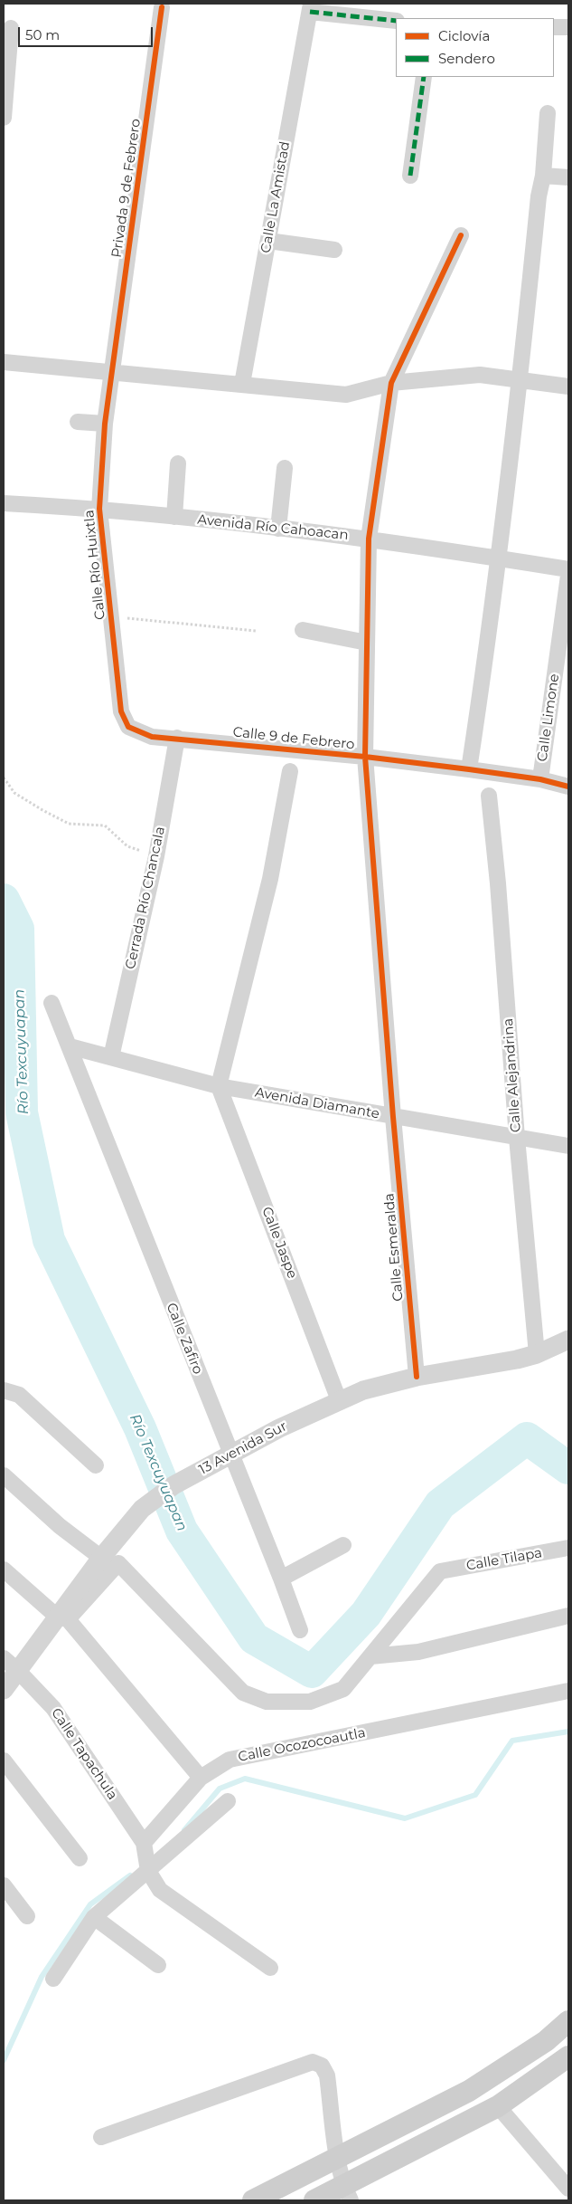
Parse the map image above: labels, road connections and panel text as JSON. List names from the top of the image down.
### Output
{
  "streets": {
    "street": [
      "Privada 9 de Febrero",
      "Calle La Amistad",
      "Avenida Río Cahoacan",
      "Calle Río Huixtla",
      "Calle Limone",
      "Calle 9 de Febrero",
      "Cerrada Río Chancala",
      "Calle Alejandrina",
      "Avenida Diamante",
      "Calle Jaspe",
      "Calle Esmeralda",
      "Calle Zafiro",
      "13 Avenida Sur",
      "Calle Tilapa",
      "Calle Ocozocoautla",
      "Calle Tapachula"
    ]
  },
  "crossings": [
    ["Privada 9 de Febrero", "Calle Río Huixtla"],
    ["Avenida Río Cahoacan", "Calle Río Huixtla"],
    ["Avenida Río Cahoacan", "Calle Esmeralda"],
    ["Calle Río Huixtla", "Calle 9 de Febrero"],
    ["Calle Limone", "Calle 9 de Febrero"],
    ["Calle 9 de Febrero", "Cerrada Río Chancala"],
    ["Calle 9 de Febrero", "Calle Esmeralda"],
    ["Cerrada Río Chancala", "Avenida Diamante"],
    ["Calle Alejandrina", "Avenida Diamante"],
    ["Calle Alejandrina", "13 Avenida Sur"],
    ["Avenida Diamante", "Calle Jaspe"],
    ["Avenida Diamante", "Calle Esmeralda"],
    ["Avenida Diamante", "Calle Zafiro"],
    ["Calle Jaspe", "13 Avenida Sur"],
    ["Calle Esmeralda", "13 Avenida Sur"],
    ["Calle Zafiro", "13 Avenida Sur"],
    ["13 Avenida Sur", "Calle Tapachula"],
    ["Calle Ocozocoautla", "Calle Tapachula"]
  ],
  "water": ["Río Texcuyuapan"],
  "legend": ["Ciclovía", "Sendero"],
  "scale_bar": "50 m"
}
